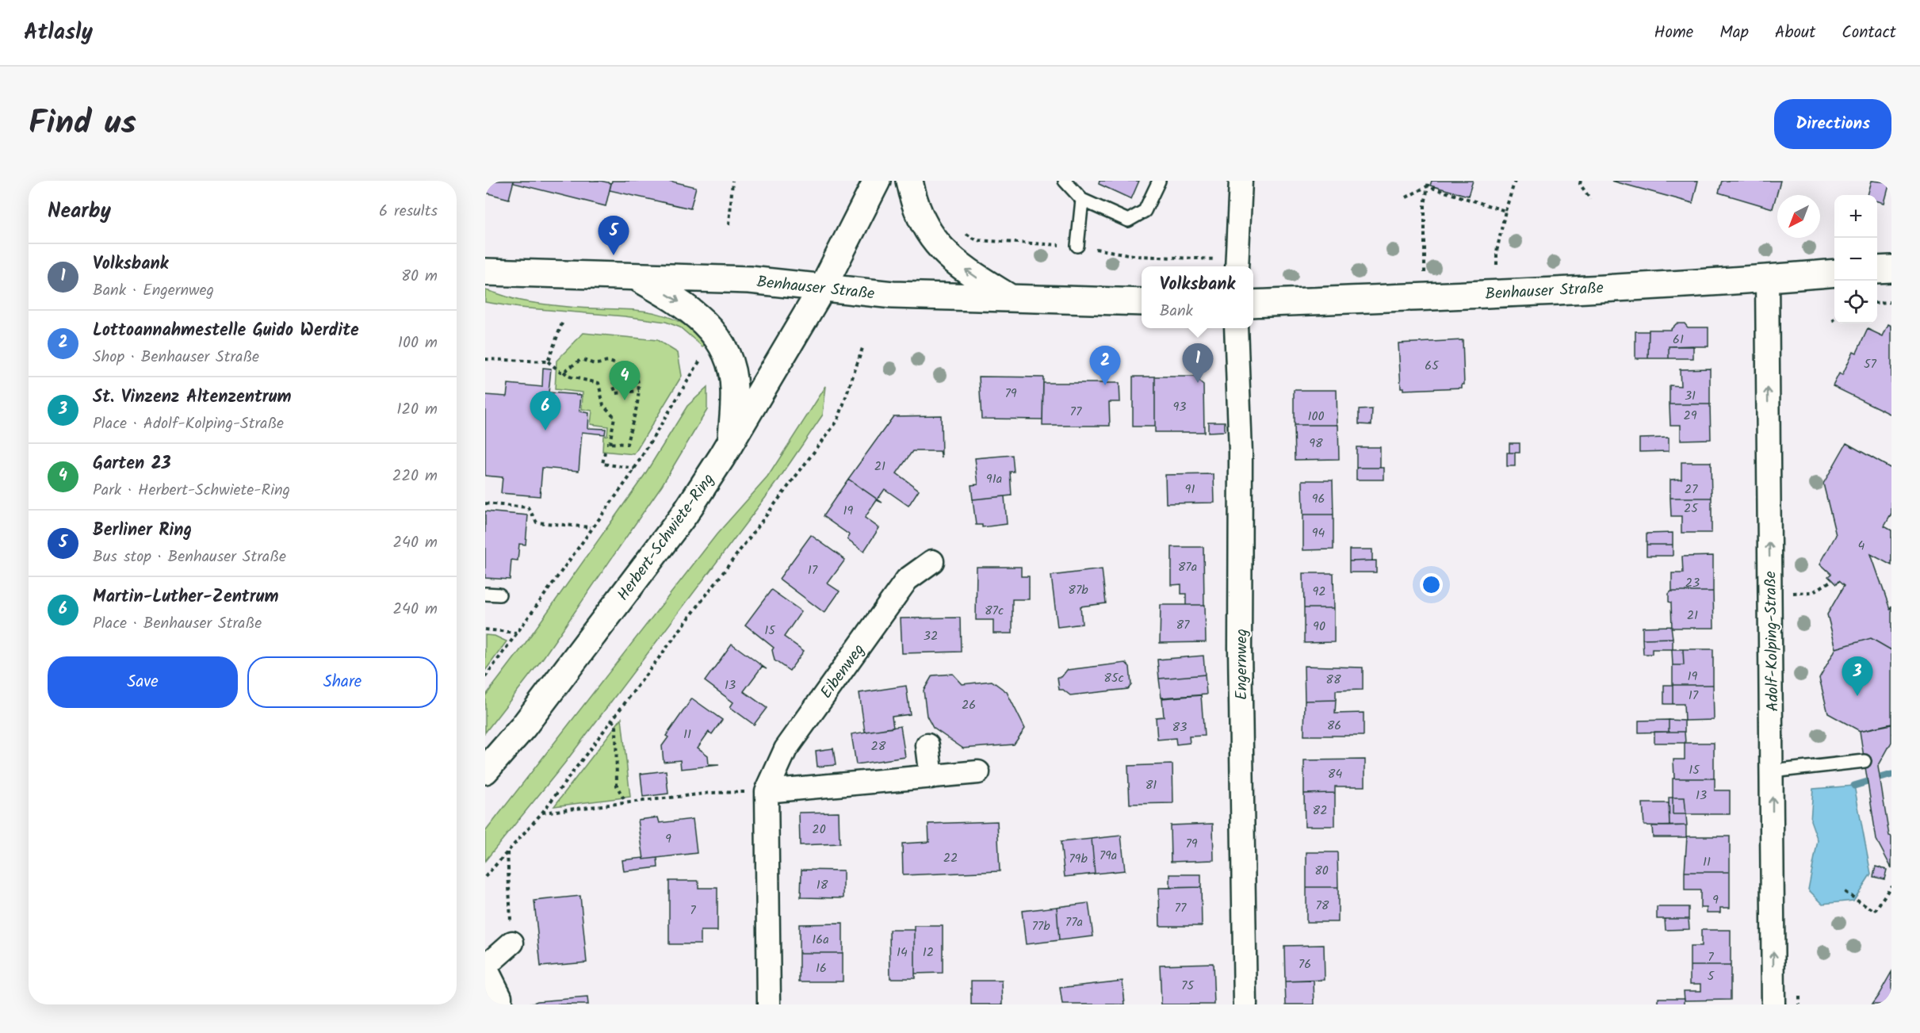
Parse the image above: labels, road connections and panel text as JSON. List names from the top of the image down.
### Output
{
  "streets": {
    "main road": ["Benhauser Straße", "Herbert-Schwiete-Ring"],
    "street": ["Adolf-Kolping-Straße", "Engernweg", "Eibenweg"]
  },
  "crossings": [
    ["Benhauser Straße", "Herbert-Schwiete-Ring"],
    ["Benhauser Straße", "Adolf-Kolping-Straße"]
  ],
  "one_way": ["Adolf-Kolping-Straße"],
  "house_numbers": [
    "61",
    "57",
    "65",
    "79",
    "31",
    "93",
    "77",
    "29",
    "100",
    "98",
    "21",
    "91a",
    "91",
    "27",
    "96",
    "25",
    "19",
    "94",
    "4",
    "87a",
    "17",
    "23",
    "87b",
    "92",
    "87c",
    "21",
    "87",
    "90",
    "15",
    "32",
    "19",
    "85c",
    "88",
    "13",
    "17",
    "26",
    "86",
    "83",
    "11",
    "28",
    "15",
    "84",
    "81",
    "13",
    "82",
    "20",
    "9",
    "79",
    "79a",
    "22",
    "79b",
    "11",
    "80",
    "18",
    "9",
    "78",
    "77",
    "7",
    "77a",
    "77b",
    "16a",
    "14",
    "12",
    "7",
    "76",
    "16",
    "5",
    "75"
  ],
  "north": "bottom left",
  "page": {
    "header": "Atlasly",
    "nav": [
      "Home",
      "Map",
      "About",
      "Contact"
    ],
    "title": "Find us",
    "buttons": [
      "Directions",
      ["Save", "Share"]
    ],
    "heading": ["Nearby", "6 results"],
    "map_buttons": ["+", "−"],
    "pins": [
      "5",
      "1",
      "2",
      "4",
      "6",
      "3"
    ],
    "list": [
      {
        "mark": "1",
        "name": "Volksbank",
        "note": "Bank · Engernweg",
        "value": "80 m"
      },
      {
        "mark": "2",
        "name": "Lottoannahmestelle Guido Werdite",
        "note": "Shop · Benhauser Straße",
        "value": "100 m"
      },
      {
        "mark": "3",
        "name": "St. Vinzenz Altenzentrum",
        "note": "Place · Adolf-Kolping-Straße",
        "value": "120 m"
      },
      {
        "mark": "4",
        "name": "Garten 23",
        "note": "Park · Herbert-Schwiete-Ring",
        "value": "220 m"
      },
      {
        "mark": "5",
        "name": "Berliner Ring",
        "note": "Bus stop · Benhauser Straße",
        "value": "240 m"
      },
      {
        "mark": "6",
        "name": "Martin-Luther-Zentrum",
        "note": "Place · Benhauser Straße",
        "value": "240 m"
      }
    ],
    "popup": ["Volksbank", "Bank"]
  }
}
